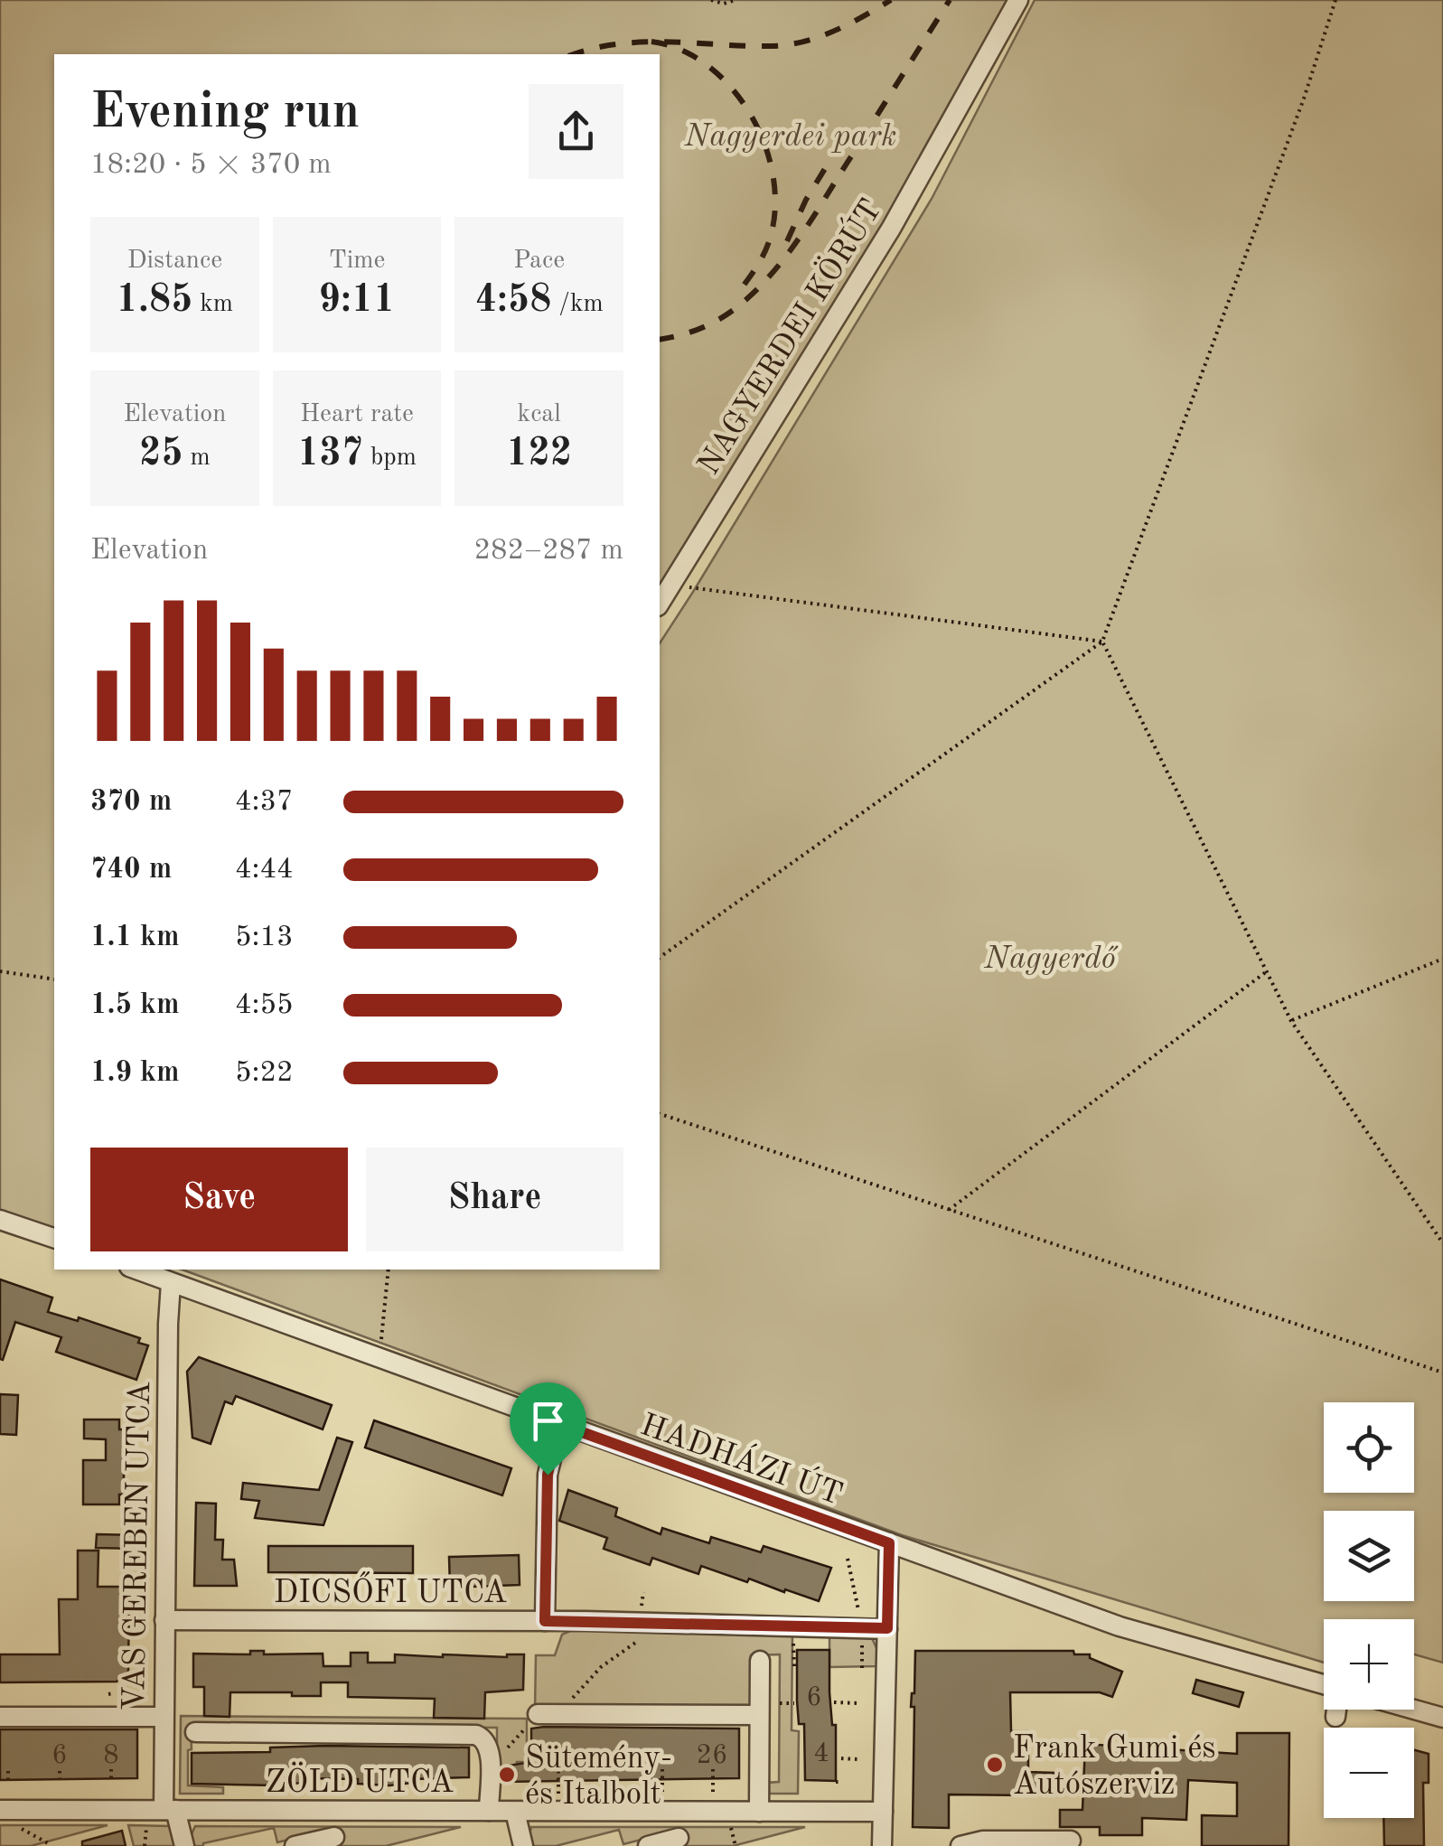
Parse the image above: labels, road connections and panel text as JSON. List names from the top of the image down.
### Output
{
  "streets": {
    "street": [
      "NAGYERDEI KÖRÚT",
      "HADHÁZI ÚT",
      "VAS GEREBEN UTCA",
      "DICSŐFI UTCA",
      "ZÖLD UTCA"
    ]
  },
  "crossings": [
    ["HADHÁZI ÚT", "VAS GEREBEN UTCA"],
    ["VAS GEREBEN UTCA", "DICSŐFI UTCA"],
    ["VAS GEREBEN UTCA", "ZÖLD UTCA"]
  ],
  "parks": ["Nagyerdei park", "Nagyerdő"],
  "places": ["Frank Gumi és Autószerviz", "Sütemény- és Italbolt"],
  "house_numbers": [
    "6",
    "4",
    "6",
    "8",
    "26"
  ],
  "page": {
    "heading": ["Evening run", "18:20 · 5 × 370 m"],
    "stats": [
      ["Distance", "1.85 km"],
      ["Time", "9:11"],
      ["Pace", "4:58 /km"],
      ["Elevation", "25 m"],
      ["Heart rate", "137 bpm"],
      ["kcal", "122"]
    ],
    "chart": ["Elevation", "282–287 m"],
    "list": [
      {
        "name": "370 m",
        "note": "4:37"
      },
      {
        "name": "740 m",
        "note": "4:44"
      },
      {
        "name": "1.1 km",
        "note": "5:13"
      },
      {
        "name": "1.5 km",
        "note": "4:55"
      },
      {
        "name": "1.9 km",
        "note": "5:22"
      }
    ],
    "buttons": ["Save", "Share"],
    "map_buttons": ["+", "−"]
  }
}
